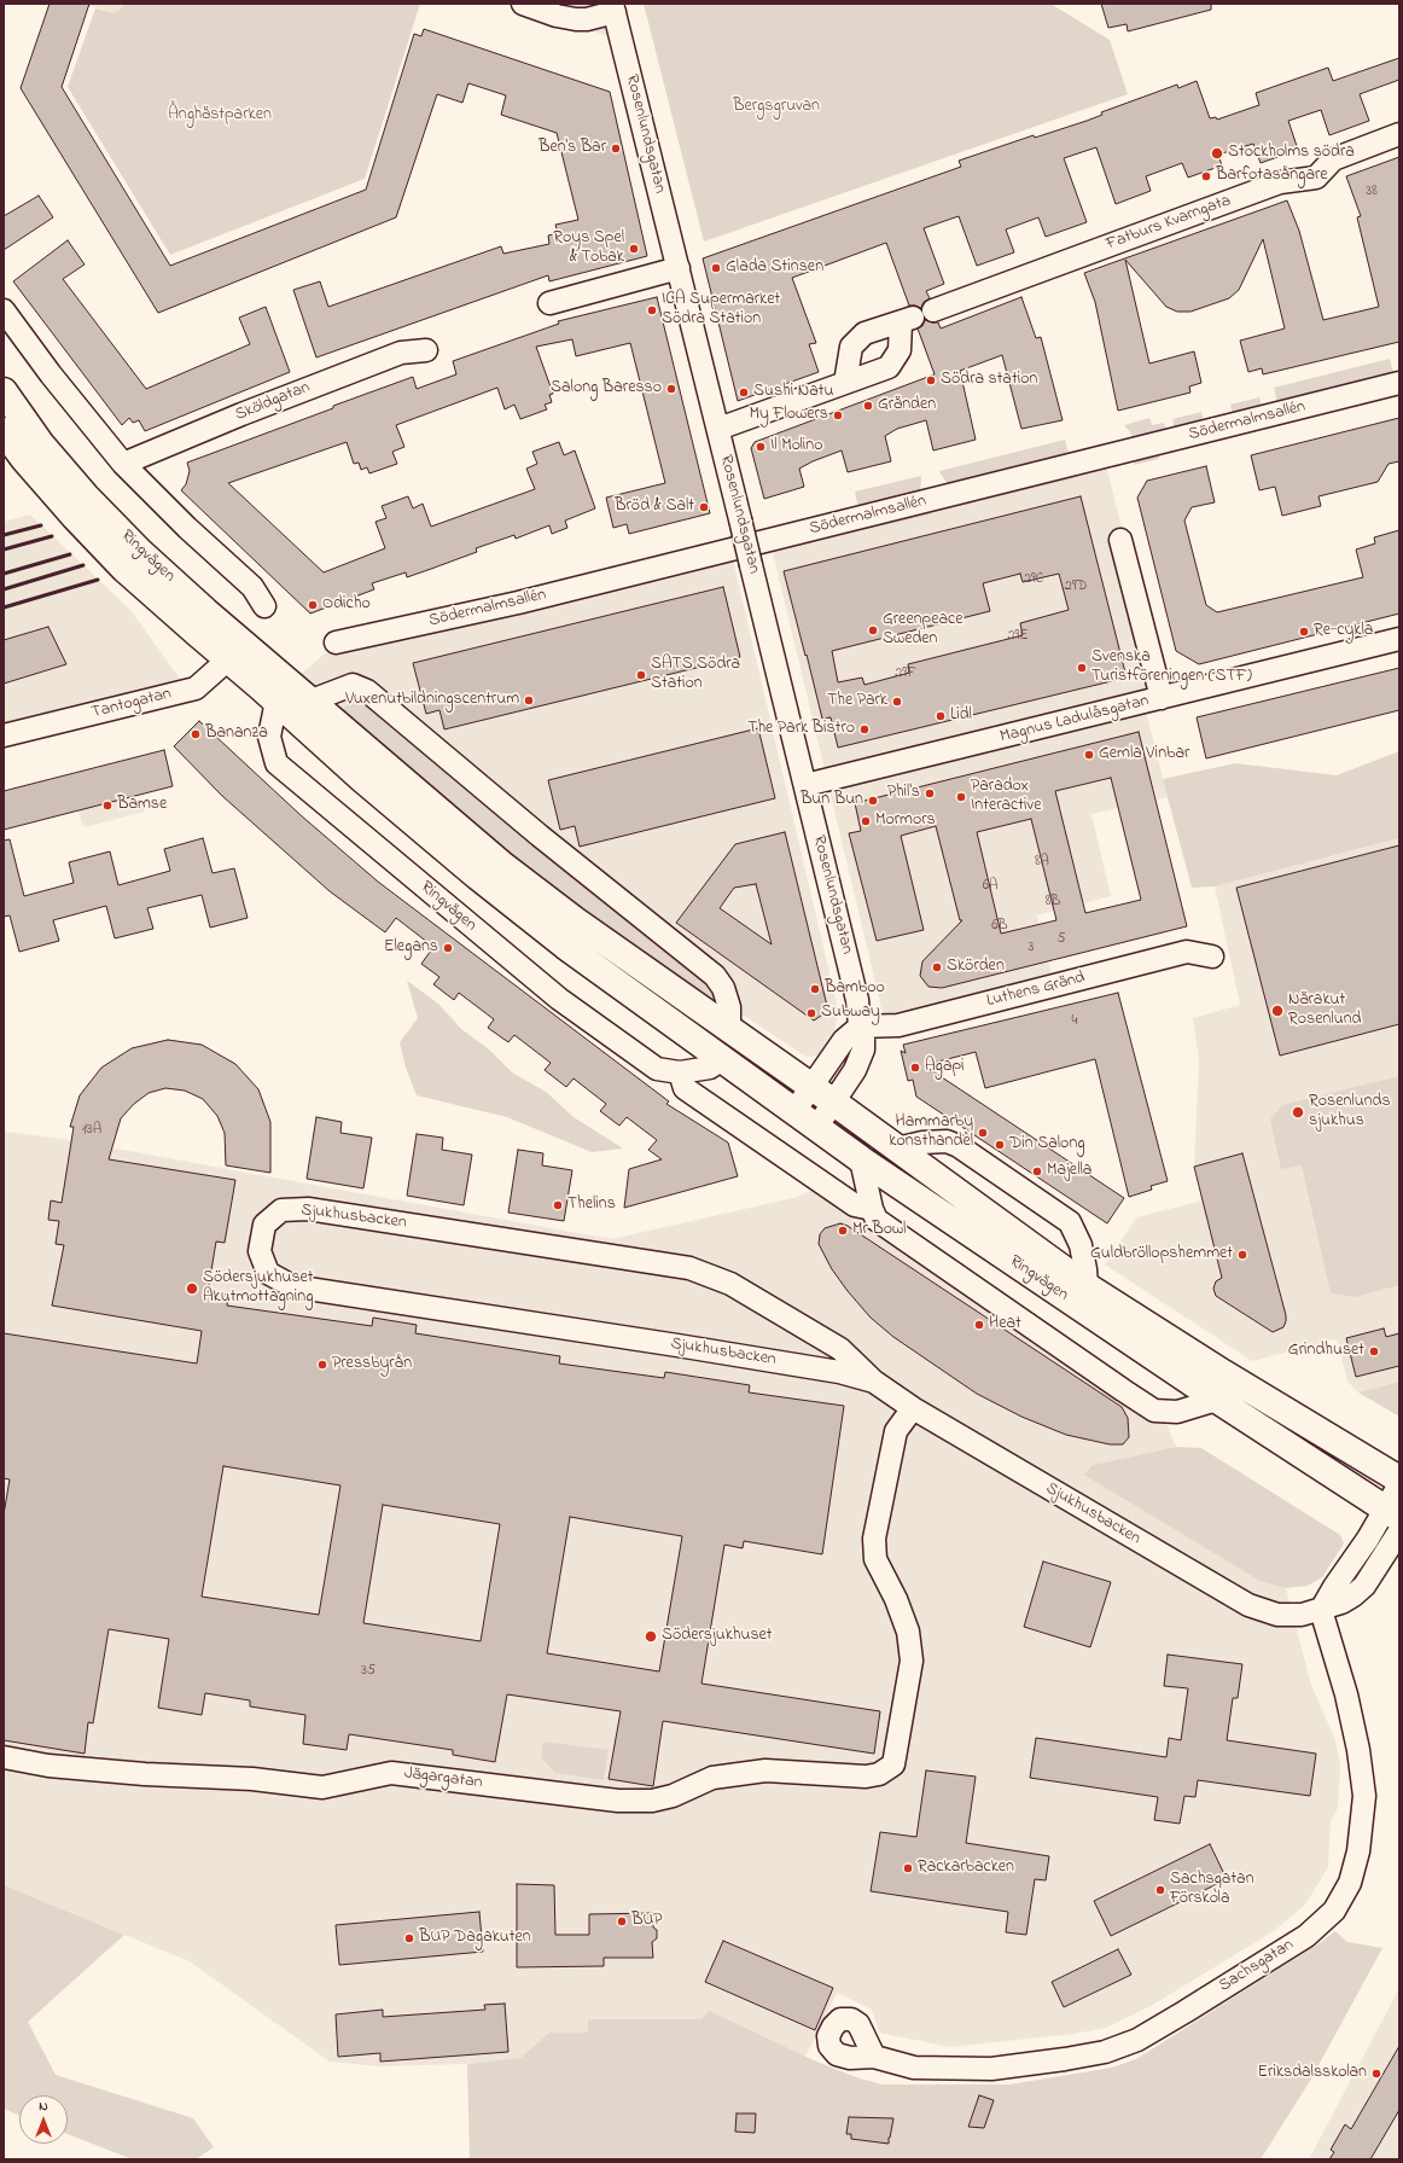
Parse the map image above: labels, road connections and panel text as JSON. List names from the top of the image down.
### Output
{
  "streets": {
    "main road": ["Ringvägen"],
    "street": [
      "Rosenlundsgatan",
      "Fatburs Kvarngata",
      "Sköldgatan",
      "Södermalmsallén",
      "Tantogatan",
      "Magnus Ladulåsgatan",
      "Luthens Gränd",
      "Sjukhusbacken",
      "Jägargatan",
      "Sachsgatan"
    ]
  },
  "crossings": [
    ["Rosenlundsgatan", "Ringvägen"],
    ["Rosenlundsgatan", "Magnus Ladulåsgatan"],
    ["Rosenlundsgatan", "Luthens Gränd"],
    ["Ringvägen", "Tantogatan"],
    ["Sjukhusbacken", "Jägargatan"],
    ["Sjukhusbacken", "Sachsgatan"]
  ],
  "parks": ["Bergsgruvan", "Ånghästparken"],
  "places": [
    "Ben's Bar",
    "Stockholms södra",
    "Barfotasångare",
    "Roys Spel & Tobak",
    "Glada Stinsen",
    "ICA Supermarket Södra Station",
    "Södra station",
    "Salong Baresso",
    "Sushi Natu",
    "Gränden",
    "My Flowers",
    "Il Molino",
    "Bröd & Salt",
    "Odicho",
    "Greenpeace Sweden",
    "Re-cykla",
    "Svenska Turistföreningen (STF)",
    "SATS Södra Station",
    "Vuxenutbildningscentrum",
    "The Park",
    "Lidl",
    "The Park Bistro",
    "Bananza",
    "Gemla Vinbar",
    "Phil's",
    "Paradox Interactive",
    "Bun Bun",
    "Bamse",
    "Mormors",
    "Elegans",
    "Skörden",
    "Bamboo",
    "Närakut Rosenlund",
    "Subway",
    "Agapi",
    "Rosenlunds sjukhus",
    "Hammarby konsthandel",
    "Din Salong",
    "Majella",
    "Thelins",
    "Mr Bowl",
    "Guldbröllopshemmet",
    "Södersjukhuset Akutmottagning",
    "Heat",
    "Grindhuset",
    "Pressbyrån",
    "Södersjukhuset",
    "Rackarbacken",
    "Sachsgatan Förskola",
    "BUP",
    "BUP Dagakuten",
    "Eriksdalsskolan"
  ],
  "house_numbers": [
    "38",
    "29C",
    "29D",
    "29E",
    "29F",
    "8A",
    "6A",
    "8B",
    "6B",
    "5",
    "3",
    "4",
    "13A",
    "35"
  ],
  "north": "top"
}
